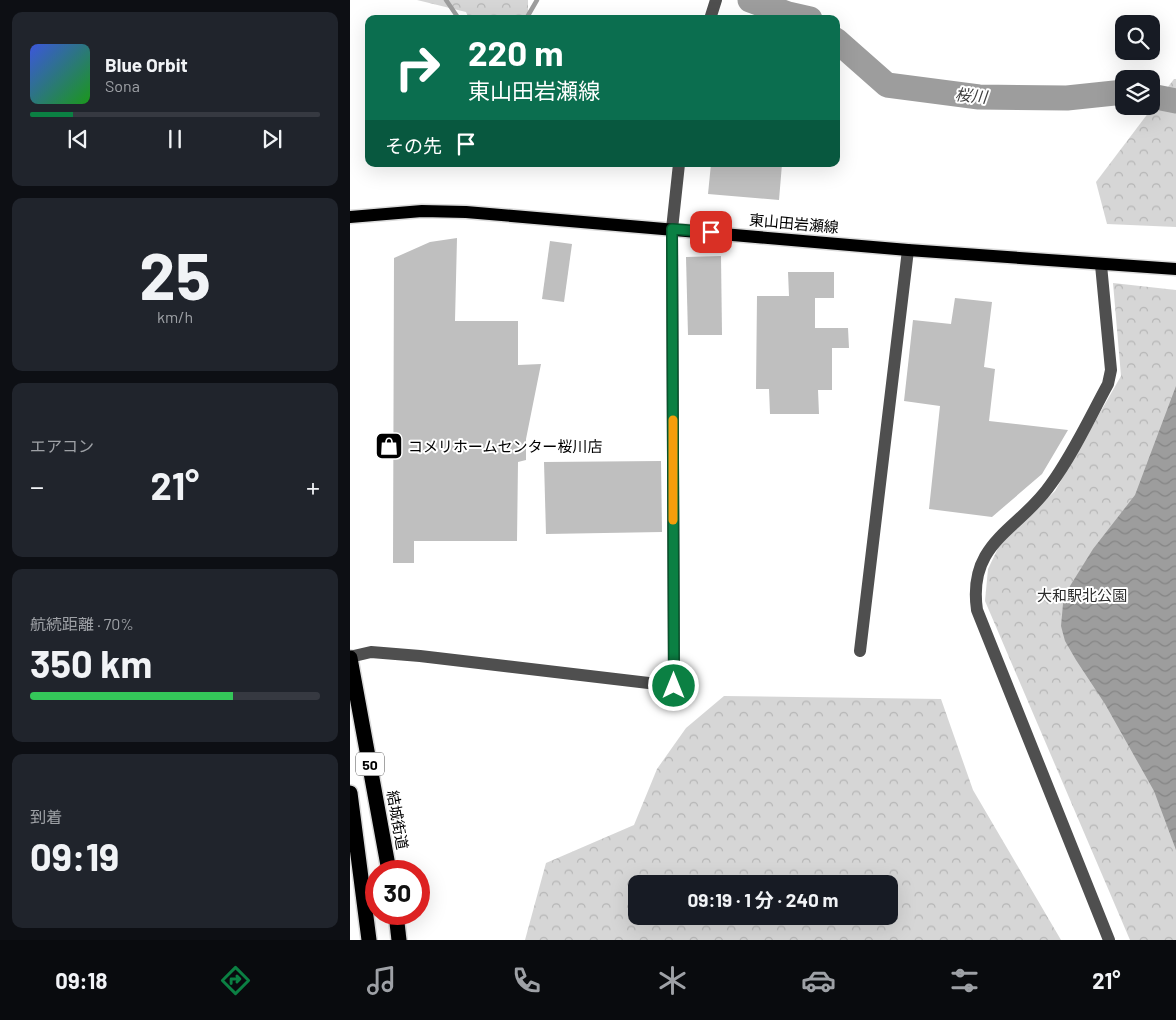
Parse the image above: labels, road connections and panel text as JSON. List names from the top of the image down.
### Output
{
  "streets": {
    "highway": ["50", "結城街道"],
    "main road": ["東山田岩瀬線"]
  },
  "water": ["桜川"],
  "parks": ["大和駅北公園"],
  "places": {
    "shop": ["コメリホームセンター桜川店"]
  },
  "page": {
    "turn": ["220 m", "東山田岩瀬線"],
    "song": ["Blue Orbit", "Sona"],
    "then": "その先",
    "tile": [
      ["25", "km/h"],
      "エアコン",
      ["航続距離 · 70%", "350 km"],
      ["到着", "09:19"]
    ],
    "heat": ["−", "21°", "+"],
    "limit": "30",
    "trip": "09:19 · 1 分 · 240 m",
    "tabs": ["09:18", "21°"]
  }
}
